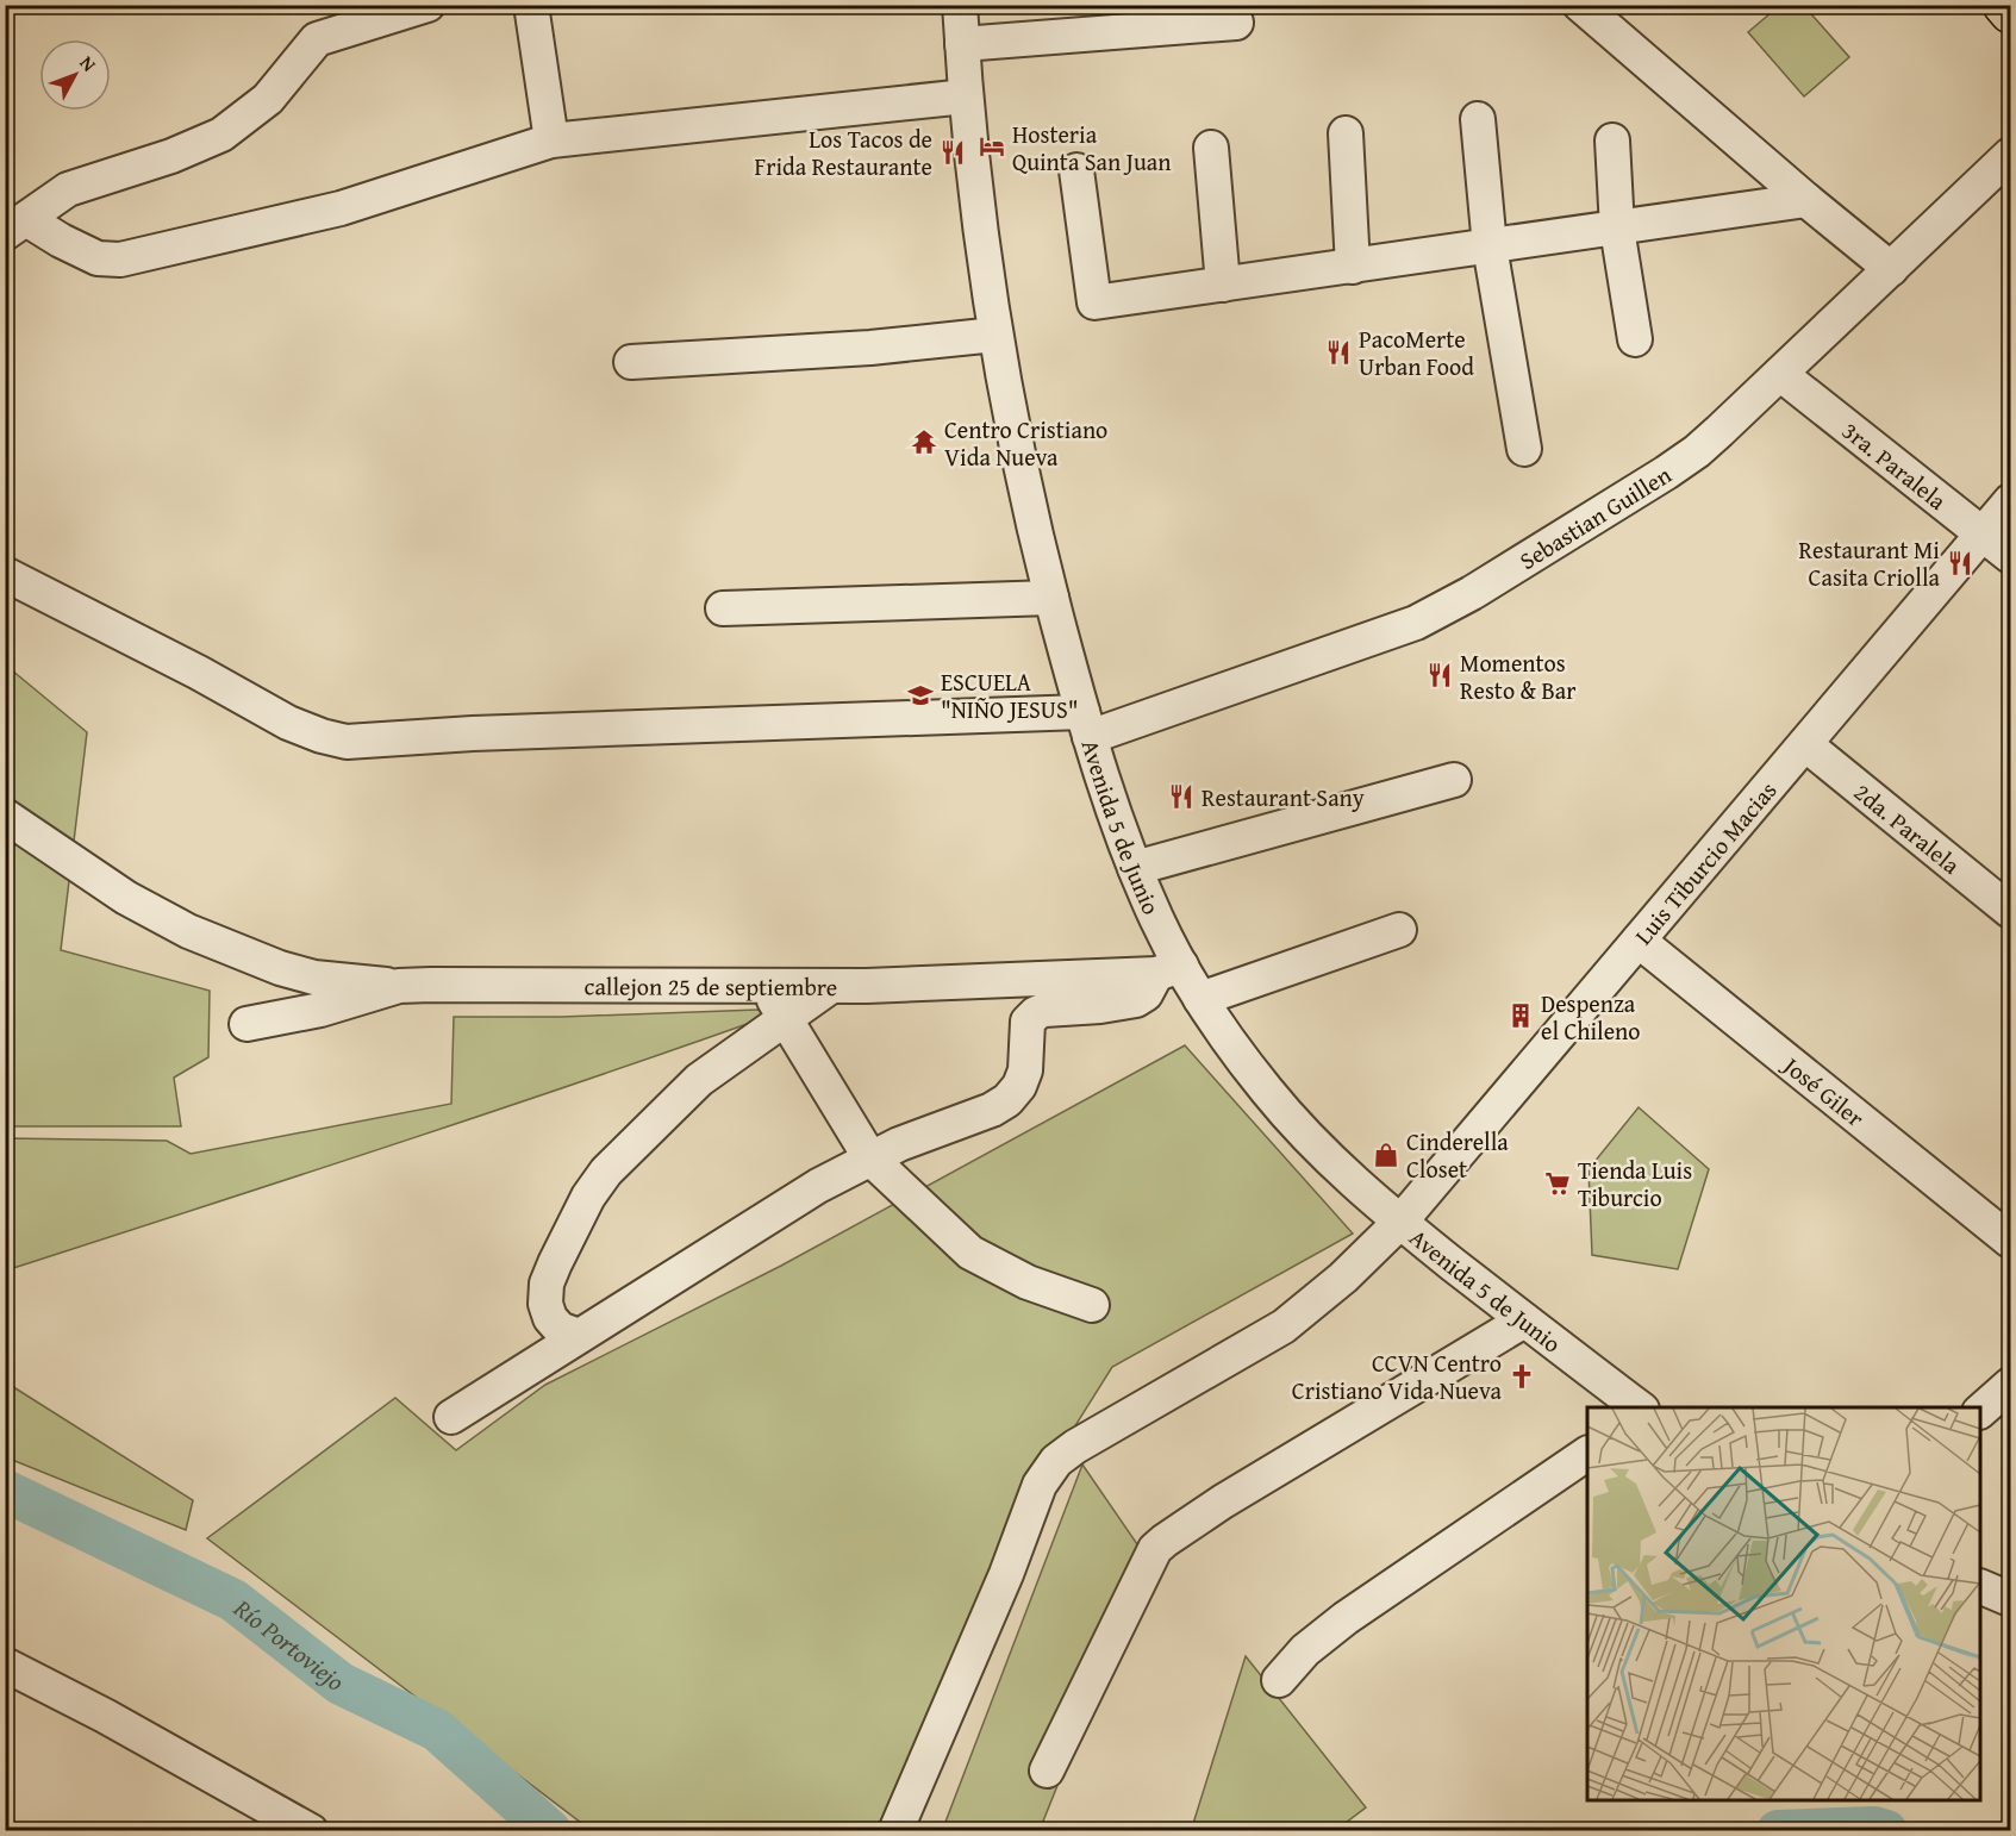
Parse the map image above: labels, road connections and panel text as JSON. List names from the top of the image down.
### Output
{
  "streets": {
    "street": [
      "3ra. Paralela",
      "Sebastian Guillen",
      "Avenida 5 de Junio",
      "2da. Paralela",
      "Luis Tiburcio Macias",
      "callejon 25 de septiembre",
      "José Giler"
    ]
  },
  "crossings": [
    ["3ra. Paralela", "Sebastian Guillen"],
    ["3ra. Paralela", "Luis Tiburcio Macias"],
    ["Sebastian Guillen", "Avenida 5 de Junio"],
    ["Avenida 5 de Junio", "Luis Tiburcio Macias"],
    ["Avenida 5 de Junio", "callejon 25 de septiembre"],
    ["2da. Paralela", "Luis Tiburcio Macias"],
    ["Luis Tiburcio Macias", "José Giler"]
  ],
  "water": ["Río Portoviejo"],
  "places": {
    "hotel": ["Hosteria Quinta San Juan"],
    "restaurant": [
      "Los Tacos de Frida Restaurante",
      "PacoMerte Urban Food",
      "Restaurant Mi Casita Criolla",
      "Momentos Resto & Bar",
      "Restaurant Sany"
    ],
    "temple": ["Centro Cristiano Vida Nueva"],
    "school or university": ["ESCUELA \"NIÑO JESUS\""],
    "building": ["Despenza el Chileno"],
    "shop": ["Cinderella Closet"],
    "supermarket": ["Tienda Luis Tiburcio"],
    "church": ["CCVN Centro Cristiano Vida Nueva"]
  },
  "north": "top right"
}
